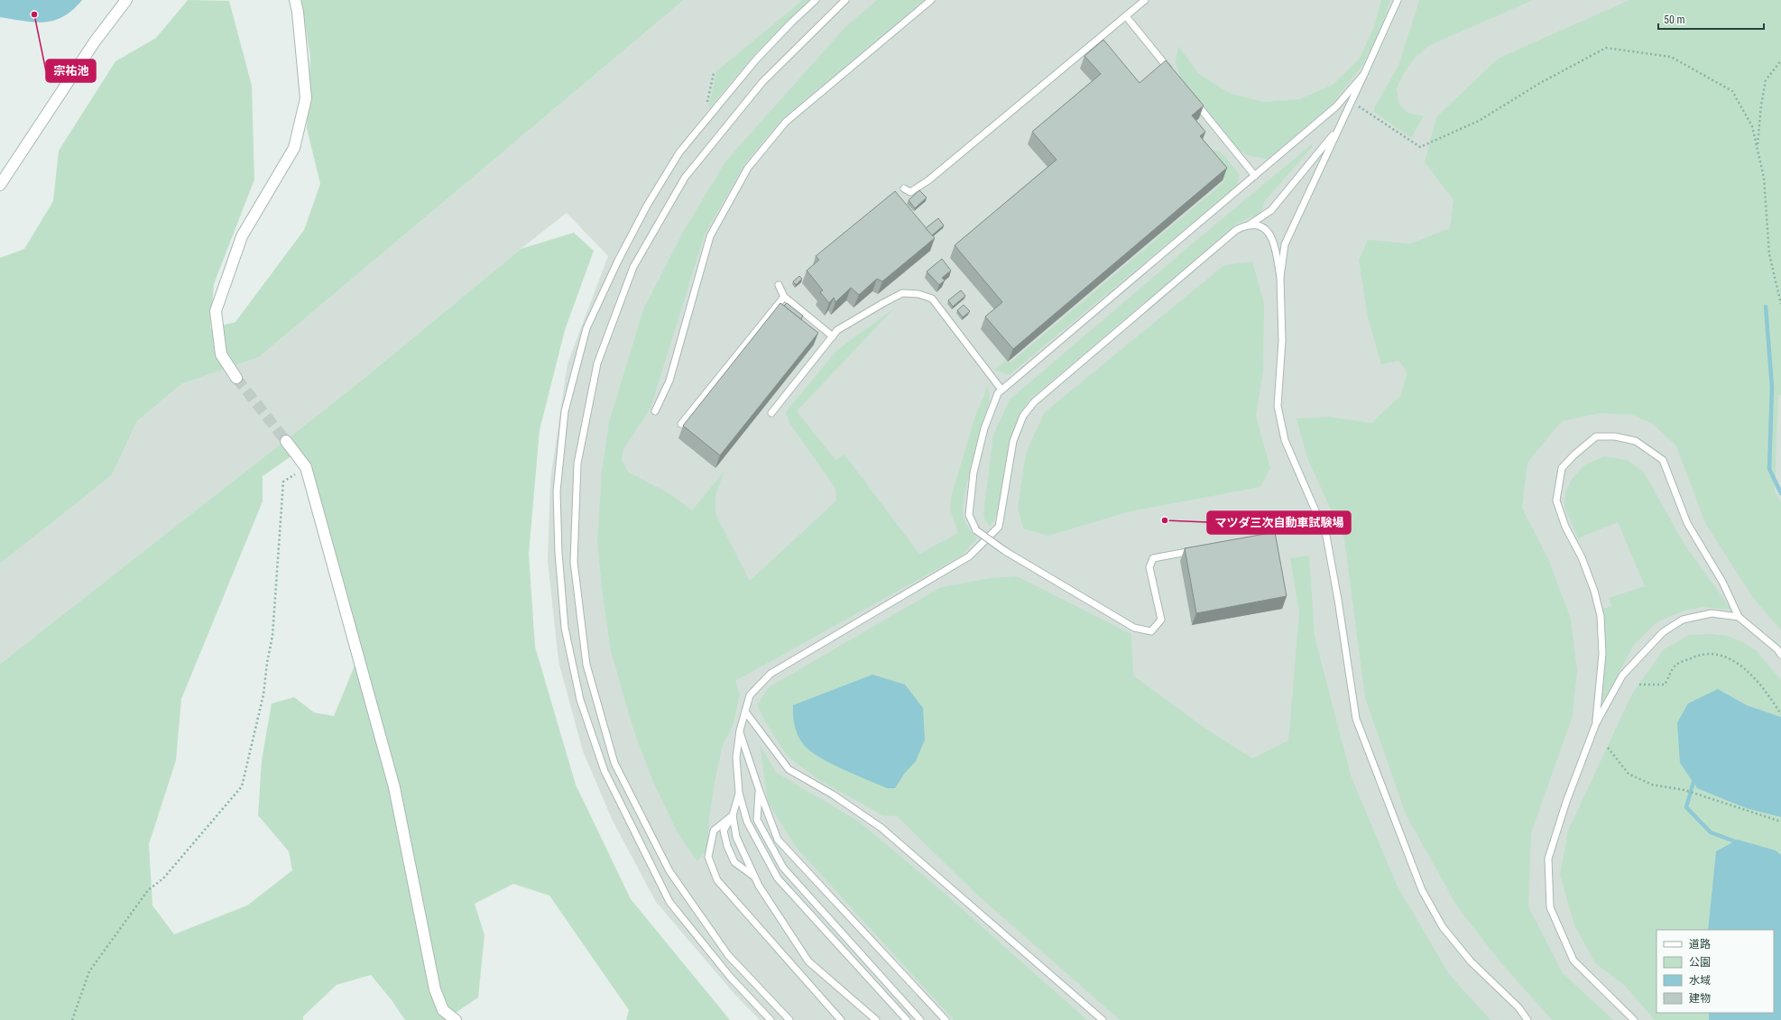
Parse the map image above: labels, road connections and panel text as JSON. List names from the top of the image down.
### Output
{
  "places": ["宗祐池", "マツダ三次自動車試験場"],
  "legend": [
    "道路",
    "公園",
    "水域",
    "建物"
  ],
  "scale_bar": "50 m"
}
